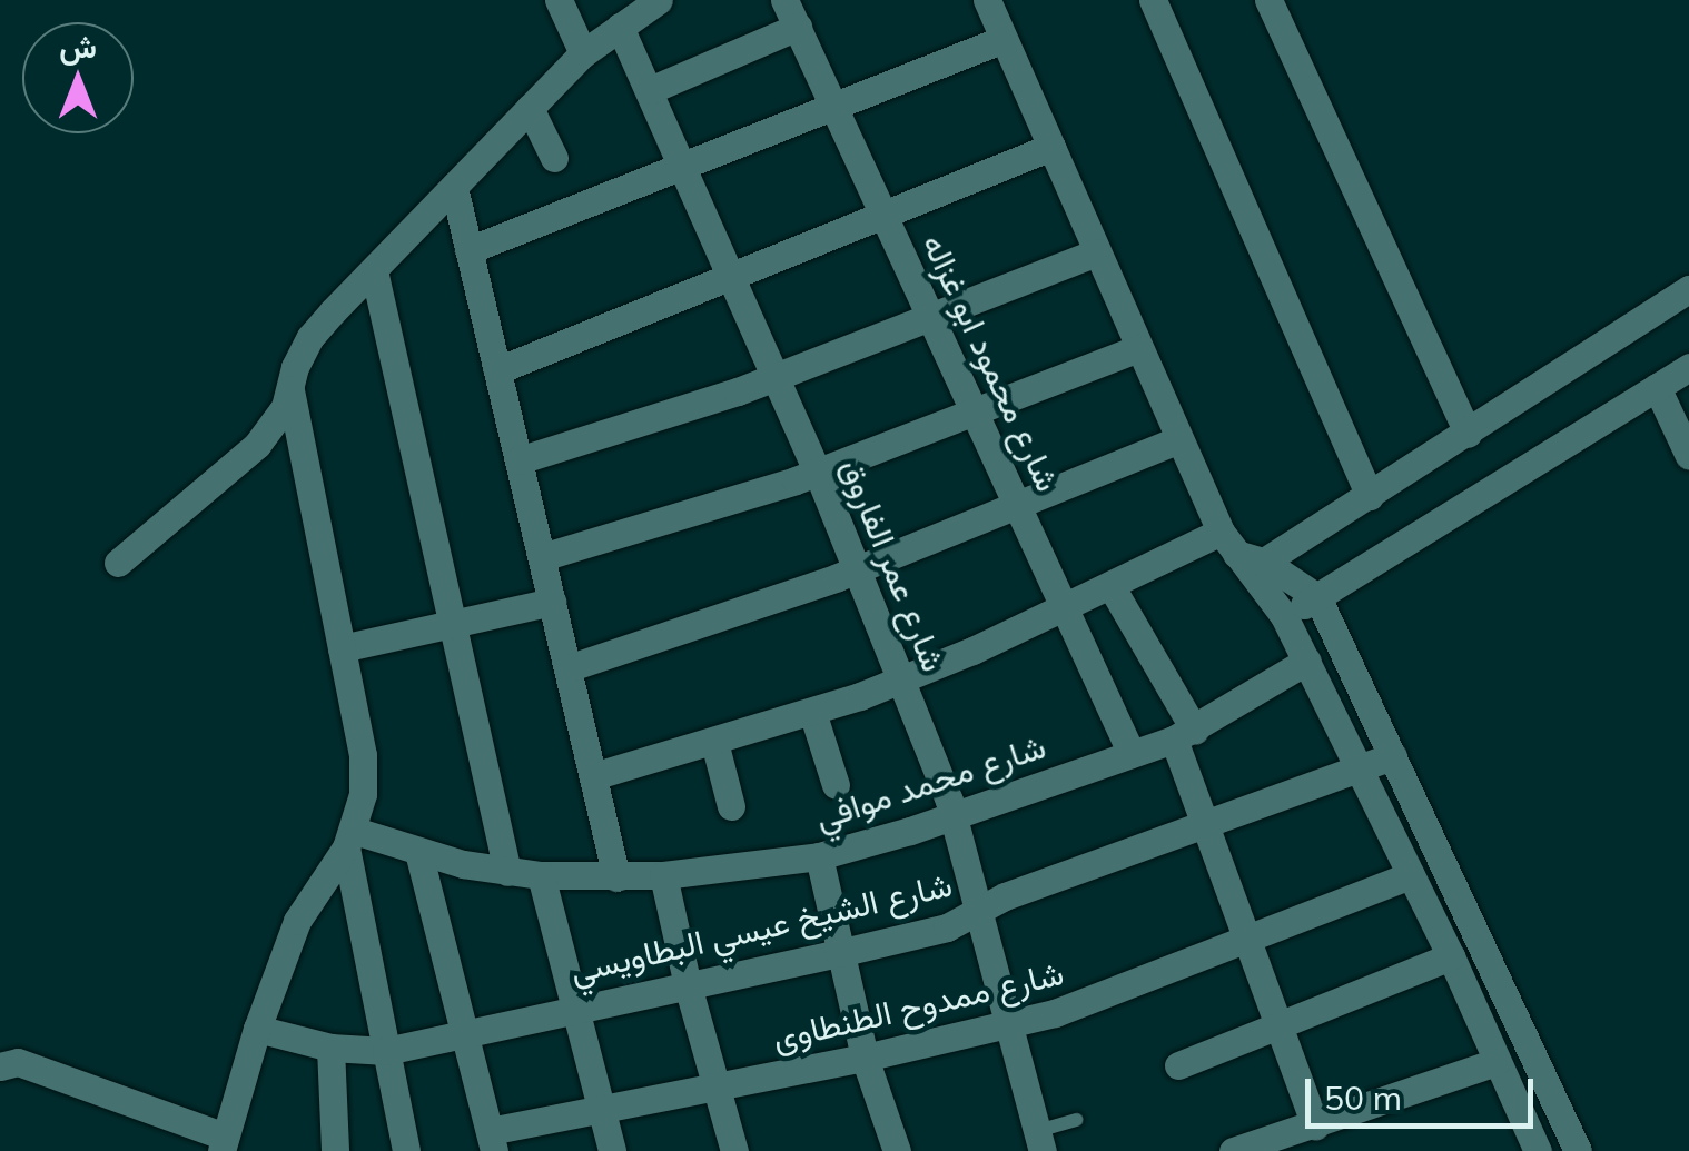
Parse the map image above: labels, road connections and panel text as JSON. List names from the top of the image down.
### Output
{
  "streets": {
    "street": [
      "شارع محمود ابو غزاله",
      "شارع عمر الفاروق",
      "شارع محمد موافي",
      "شارع الشيخ عيسي البطاويسي",
      "شارع ممدوح الطنطاوى"
    ]
  },
  "crossings": [
    ["شارع محمود ابو غزاله", "شارع محمد موافي"],
    ["شارع عمر الفاروق", "شارع محمد موافي"],
    ["شارع عمر الفاروق", "شارع الشيخ عيسي البطاويسي"],
    ["شارع عمر الفاروق", "شارع ممدوح الطنطاوى"]
  ],
  "scale_bar": "50 m",
  "north": "top"
}
